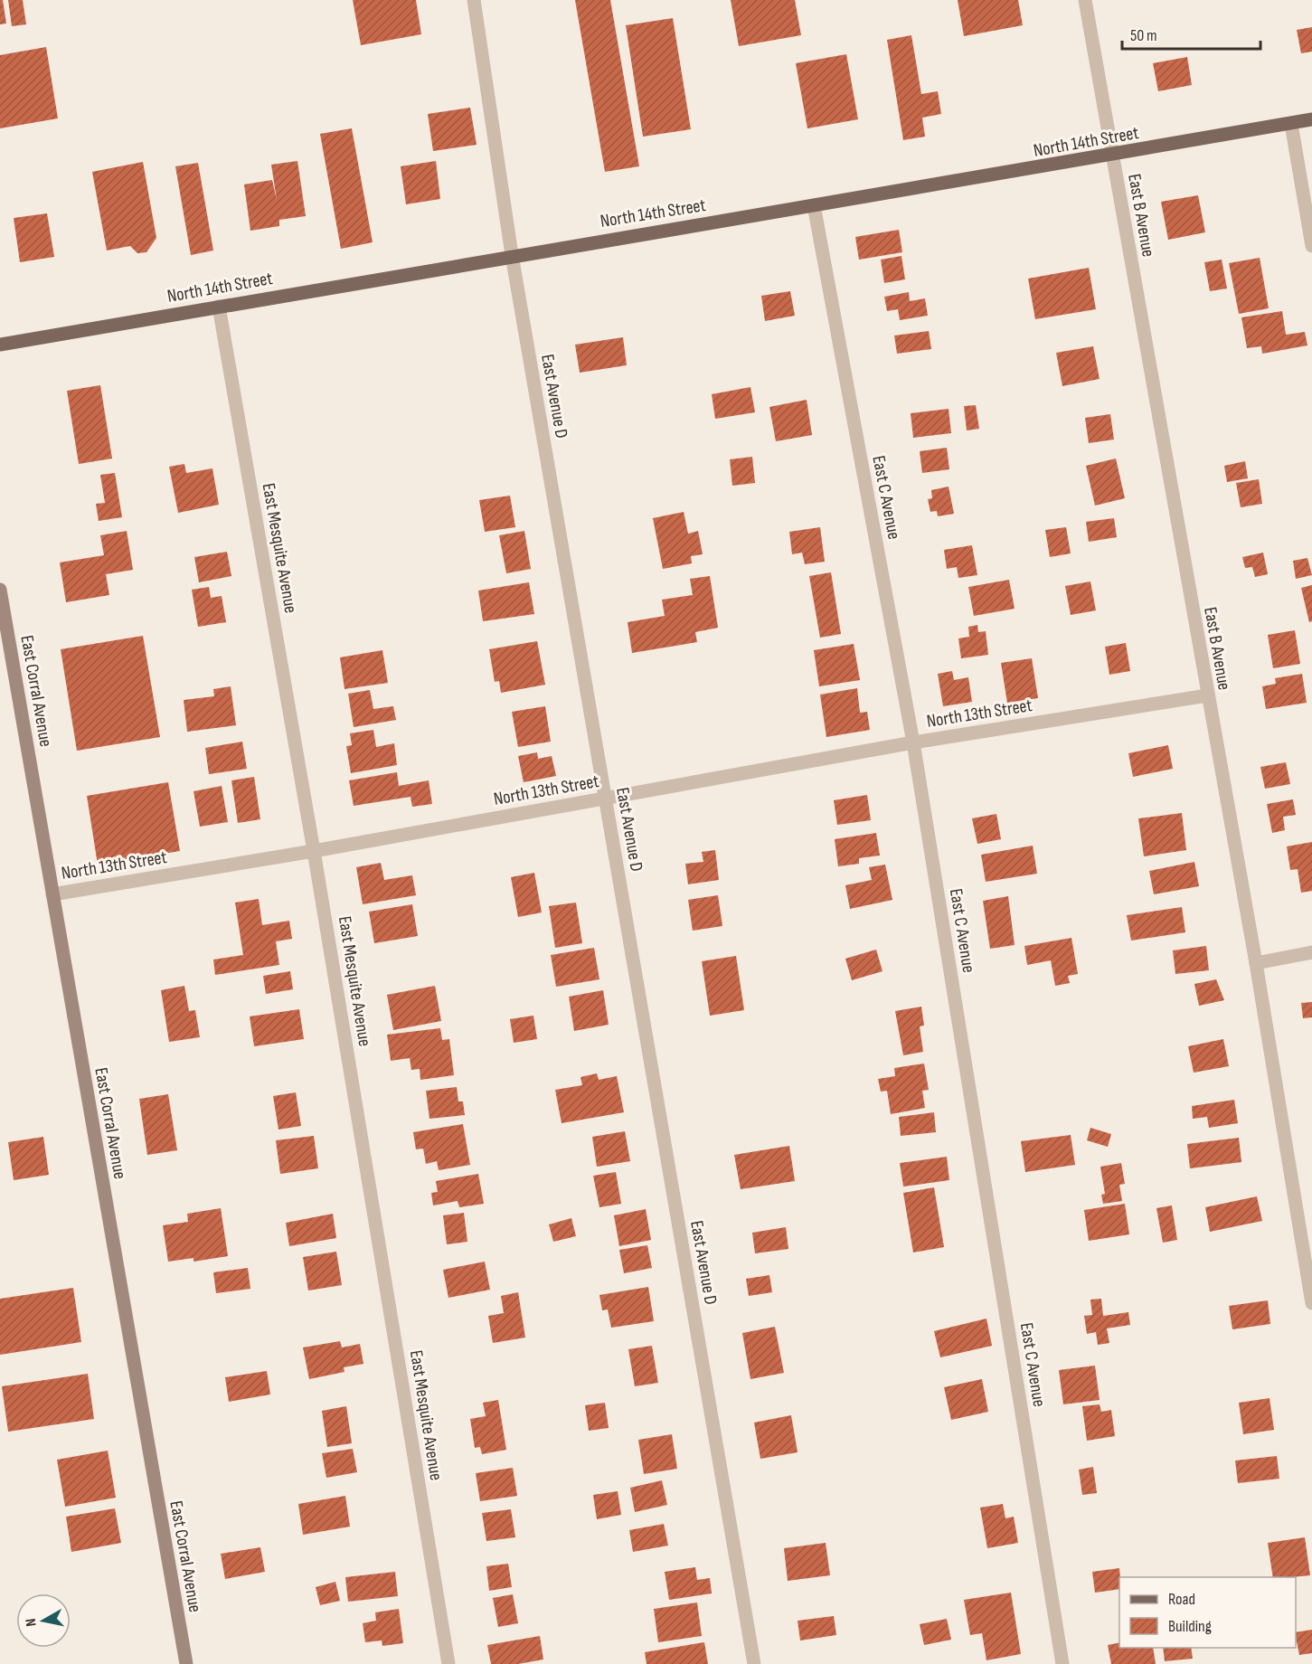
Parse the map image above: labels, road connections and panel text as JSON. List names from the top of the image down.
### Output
{
  "streets": {
    "main road": ["North 14th Street", "East Corral Avenue"],
    "street": [
      "East B Avenue",
      "East Avenue D",
      "East C Avenue",
      "East Mesquite Avenue",
      "North 13th Street"
    ]
  },
  "crossings": [
    ["North 14th Street", "East B Avenue"],
    ["North 14th Street", "East Avenue D"],
    ["North 14th Street", "East C Avenue"],
    ["North 14th Street", "East Mesquite Avenue"],
    ["East B Avenue", "North 13th Street"],
    ["East Avenue D", "North 13th Street"],
    ["East C Avenue", "North 13th Street"],
    ["East Mesquite Avenue", "North 13th Street"],
    ["East Corral Avenue", "North 13th Street"]
  ],
  "legend": ["Road", "Building"],
  "scale_bar": "50 m",
  "north": "left"
}
